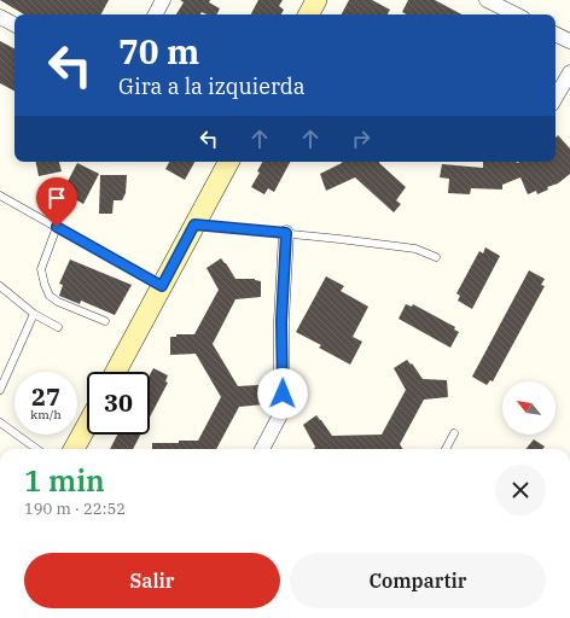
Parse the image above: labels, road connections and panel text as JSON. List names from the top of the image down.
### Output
{
  "north": "top left",
  "page": {
    "turn": ["70 m", "Gira a la izquierda"],
    "speed": "27 km/h",
    "limit": "30",
    "heading": ["1 min", "190 m · 22:52"],
    "buttons": ["Salir", "Compartir"]
  }
}
